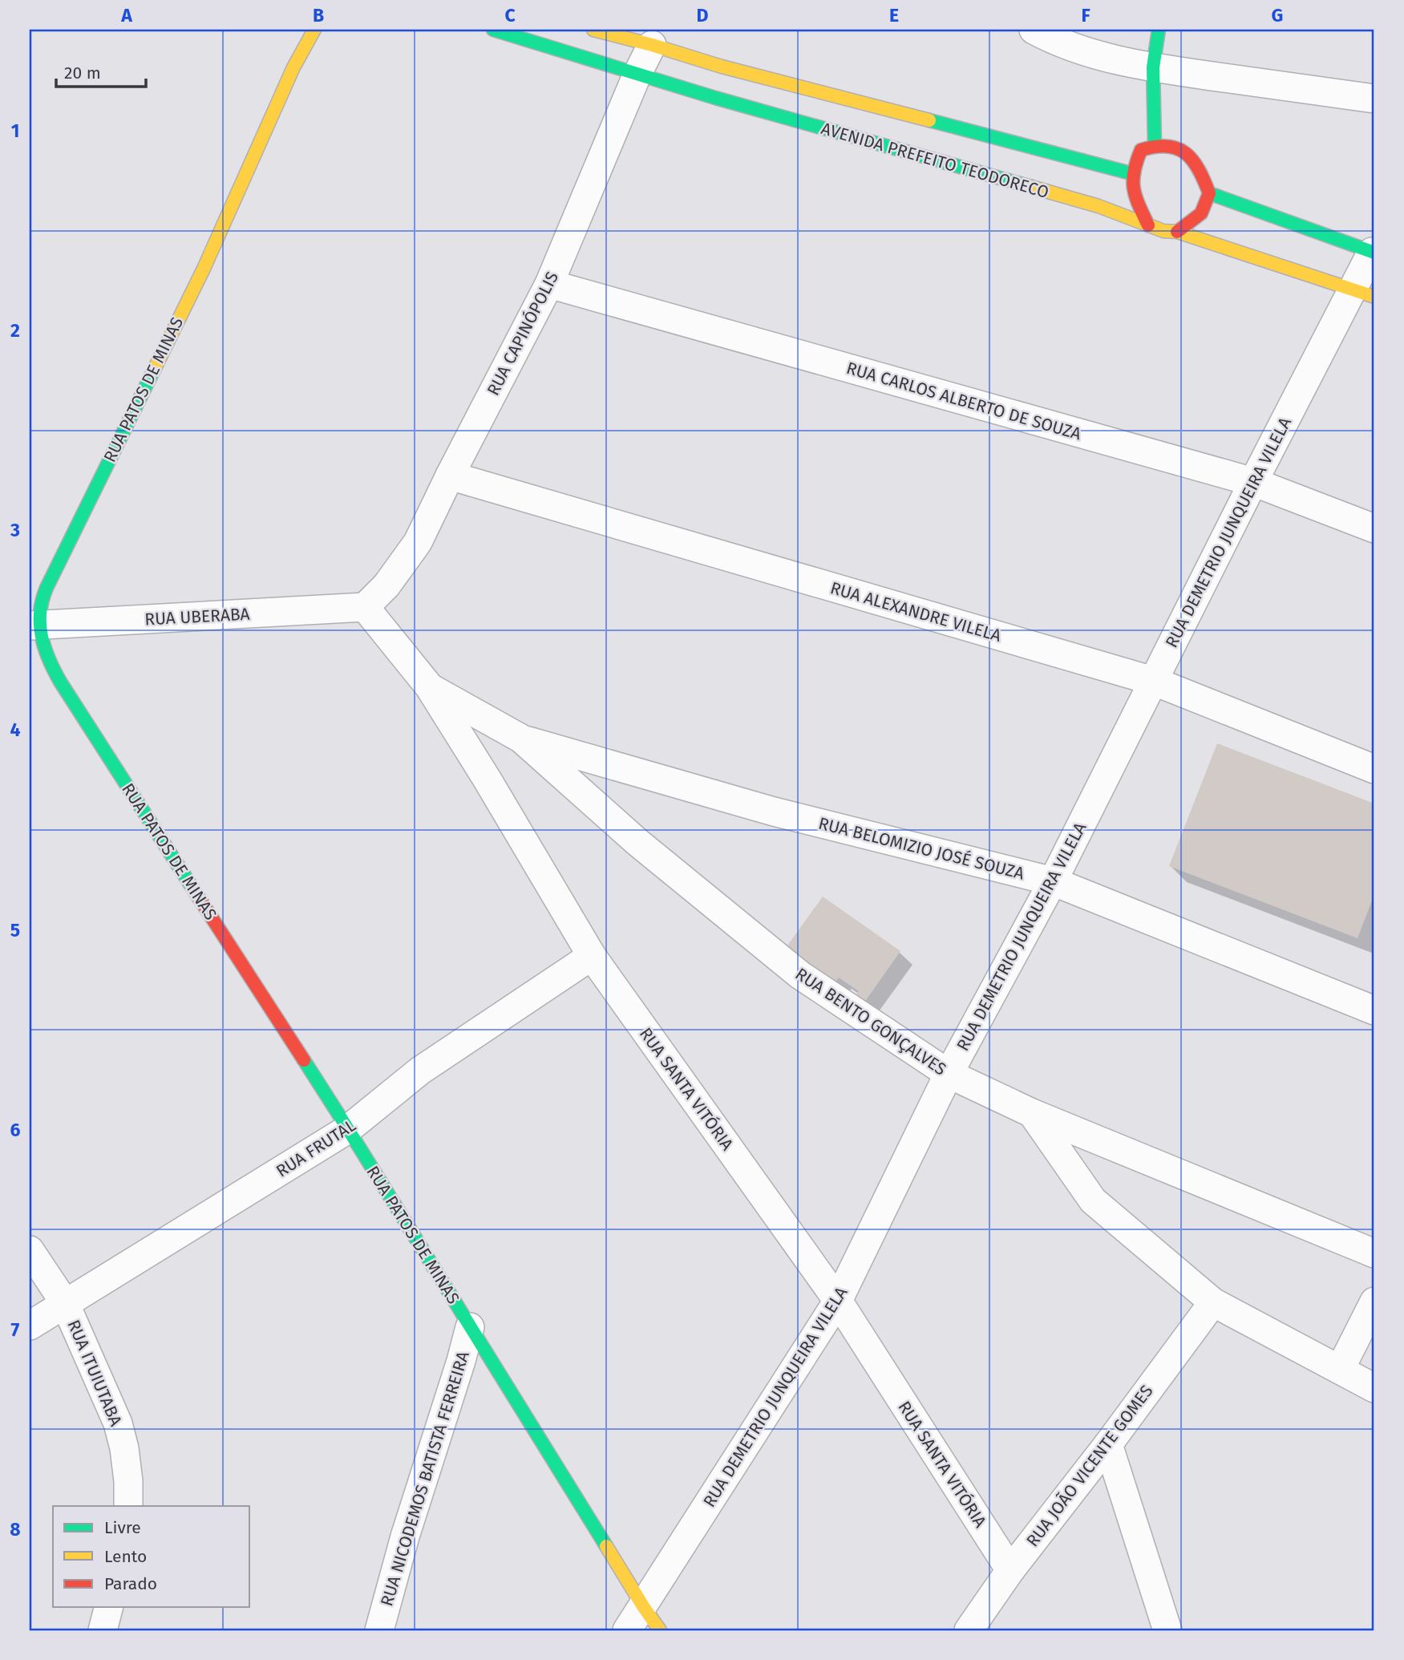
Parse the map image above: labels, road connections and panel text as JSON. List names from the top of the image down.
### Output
{
  "streets": {
    "street": [
      "AVENIDA PREFEITO TEODORECO",
      "RUA CAPINÓPOLIS",
      "RUA PATOS DE MINAS",
      "RUA CARLOS ALBERTO DE SOUZA",
      "RUA DEMETRIO JUNQUEIRA VILELA",
      "RUA ALEXANDRE VILELA",
      "RUA UBERABA",
      "RUA BELOMIZIO JOSÉ SOUZA",
      "RUA BENTO GONÇALVES",
      "RUA SANTA VITÓRIA",
      "RUA FRUTAL",
      "RUA ITUIUTABA",
      "RUA JOÃO VICENTE GOMES",
      "RUA NICODEMOS BATISTA FERREIRA"
    ]
  },
  "crossings": [
    ["AVENIDA PREFEITO TEODORECO", "RUA CAPINÓPOLIS"],
    ["AVENIDA PREFEITO TEODORECO", "RUA DEMETRIO JUNQUEIRA VILELA"],
    ["RUA CAPINÓPOLIS", "RUA CARLOS ALBERTO DE SOUZA"],
    ["RUA CAPINÓPOLIS", "RUA ALEXANDRE VILELA"],
    ["RUA CAPINÓPOLIS", "RUA UBERABA"],
    ["RUA CAPINÓPOLIS", "RUA SANTA VITÓRIA"],
    ["RUA PATOS DE MINAS", "RUA DEMETRIO JUNQUEIRA VILELA"],
    ["RUA PATOS DE MINAS", "RUA UBERABA"],
    ["RUA PATOS DE MINAS", "RUA FRUTAL"],
    ["RUA PATOS DE MINAS", "RUA NICODEMOS BATISTA FERREIRA"],
    ["RUA CARLOS ALBERTO DE SOUZA", "RUA DEMETRIO JUNQUEIRA VILELA"],
    ["RUA DEMETRIO JUNQUEIRA VILELA", "RUA ALEXANDRE VILELA"],
    ["RUA DEMETRIO JUNQUEIRA VILELA", "RUA BELOMIZIO JOSÉ SOUZA"],
    ["RUA DEMETRIO JUNQUEIRA VILELA", "RUA BENTO GONÇALVES"],
    ["RUA DEMETRIO JUNQUEIRA VILELA", "RUA SANTA VITÓRIA"],
    ["RUA UBERABA", "RUA SANTA VITÓRIA"],
    ["RUA BELOMIZIO JOSÉ SOUZA", "RUA BENTO GONÇALVES"],
    ["RUA BENTO GONÇALVES", "RUA SANTA VITÓRIA"],
    ["RUA SANTA VITÓRIA", "RUA FRUTAL"],
    ["RUA SANTA VITÓRIA", "RUA JOÃO VICENTE GOMES"],
    ["RUA FRUTAL", "RUA ITUIUTABA"]
  ],
  "legend": ["Livre", "Lento", "Parado"],
  "scale_bar": "20 m",
  "grid": {
    "columns": [
      "A",
      "B",
      "C",
      "D",
      "E",
      "F",
      "G"
    ],
    "rows": [
      "1",
      "2",
      "3",
      "4",
      "5",
      "6",
      "7",
      "8"
    ]
  }
}
